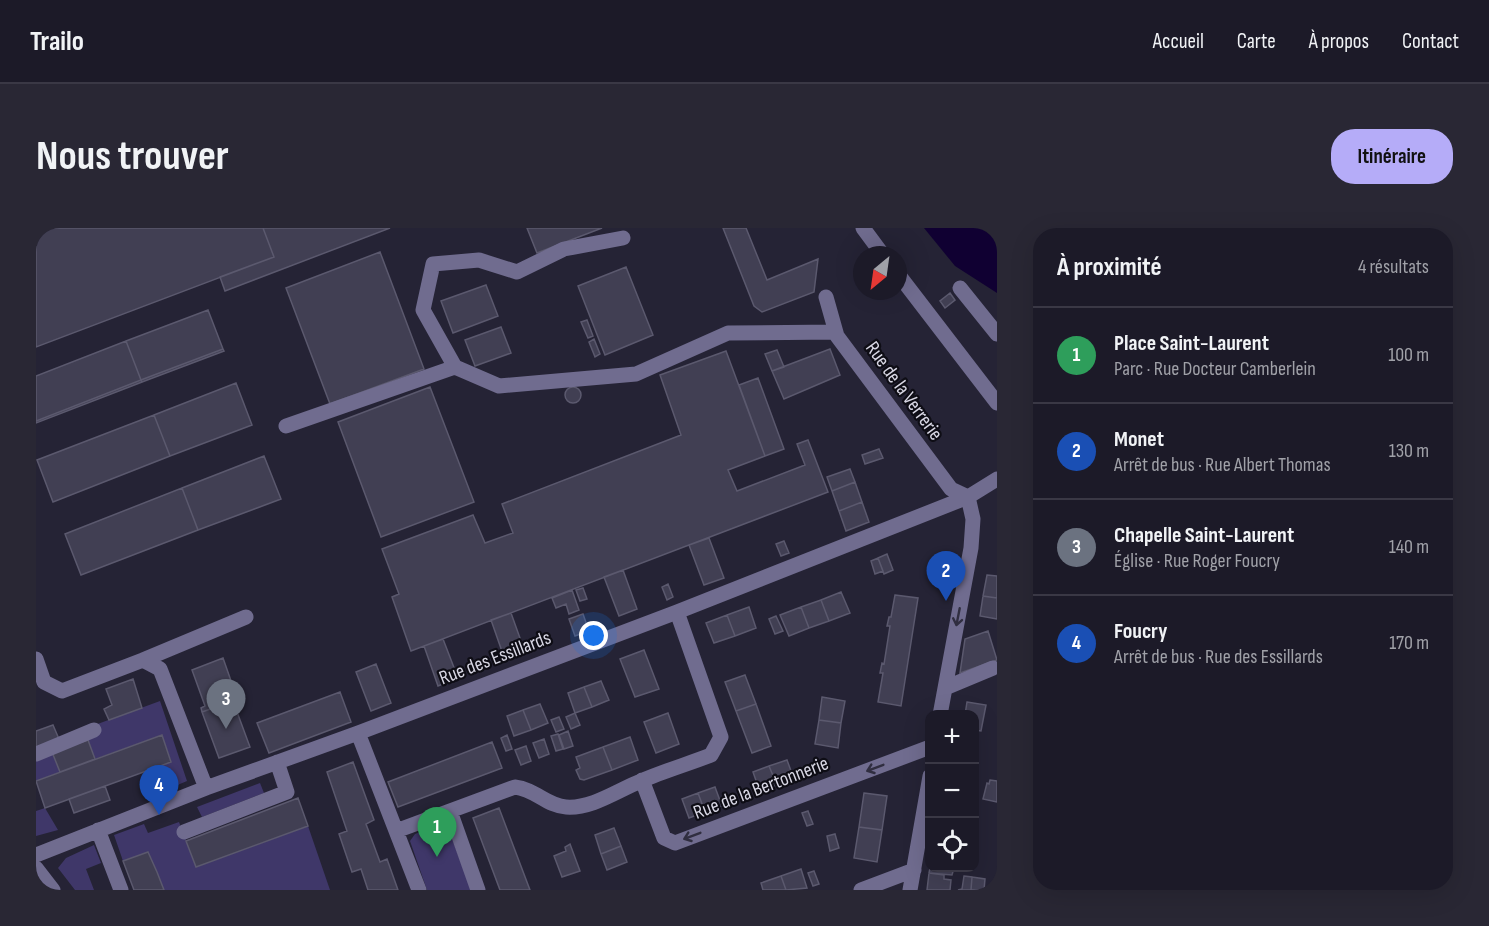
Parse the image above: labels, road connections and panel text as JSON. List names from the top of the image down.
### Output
{
  "streets": {
    "street": ["Rue de la Verrerie", "Rue des Essillards", "Rue de la Bertonnerie"]
  },
  "crossings": [
    ["Rue de la Verrerie", "Rue des Essillards"]
  ],
  "north": "bottom left",
  "page": {
    "header": "Trailo",
    "nav": [
      "Accueil",
      "Carte",
      "À propos",
      "Contact"
    ],
    "buttons": "Itinéraire",
    "title": "Nous trouver",
    "heading": ["À proximité", "4 résultats"],
    "list": [
      {
        "mark": "1",
        "name": "Place Saint-Laurent",
        "note": "Parc · Rue Docteur Camberlein",
        "value": "100 m"
      },
      {
        "mark": "2",
        "name": "Monet",
        "note": "Arrêt de bus · Rue Albert Thomas",
        "value": "130 m"
      },
      {
        "mark": "3",
        "name": "Chapelle Saint-Laurent",
        "note": "Église · Rue Roger Foucry",
        "value": "140 m"
      },
      {
        "mark": "4",
        "name": "Foucry",
        "note": "Arrêt de bus · Rue des Essillards",
        "value": "170 m"
      }
    ],
    "pins": [
      "2",
      "3",
      "4",
      "1"
    ],
    "map_buttons": ["+", "−"]
  }
}
